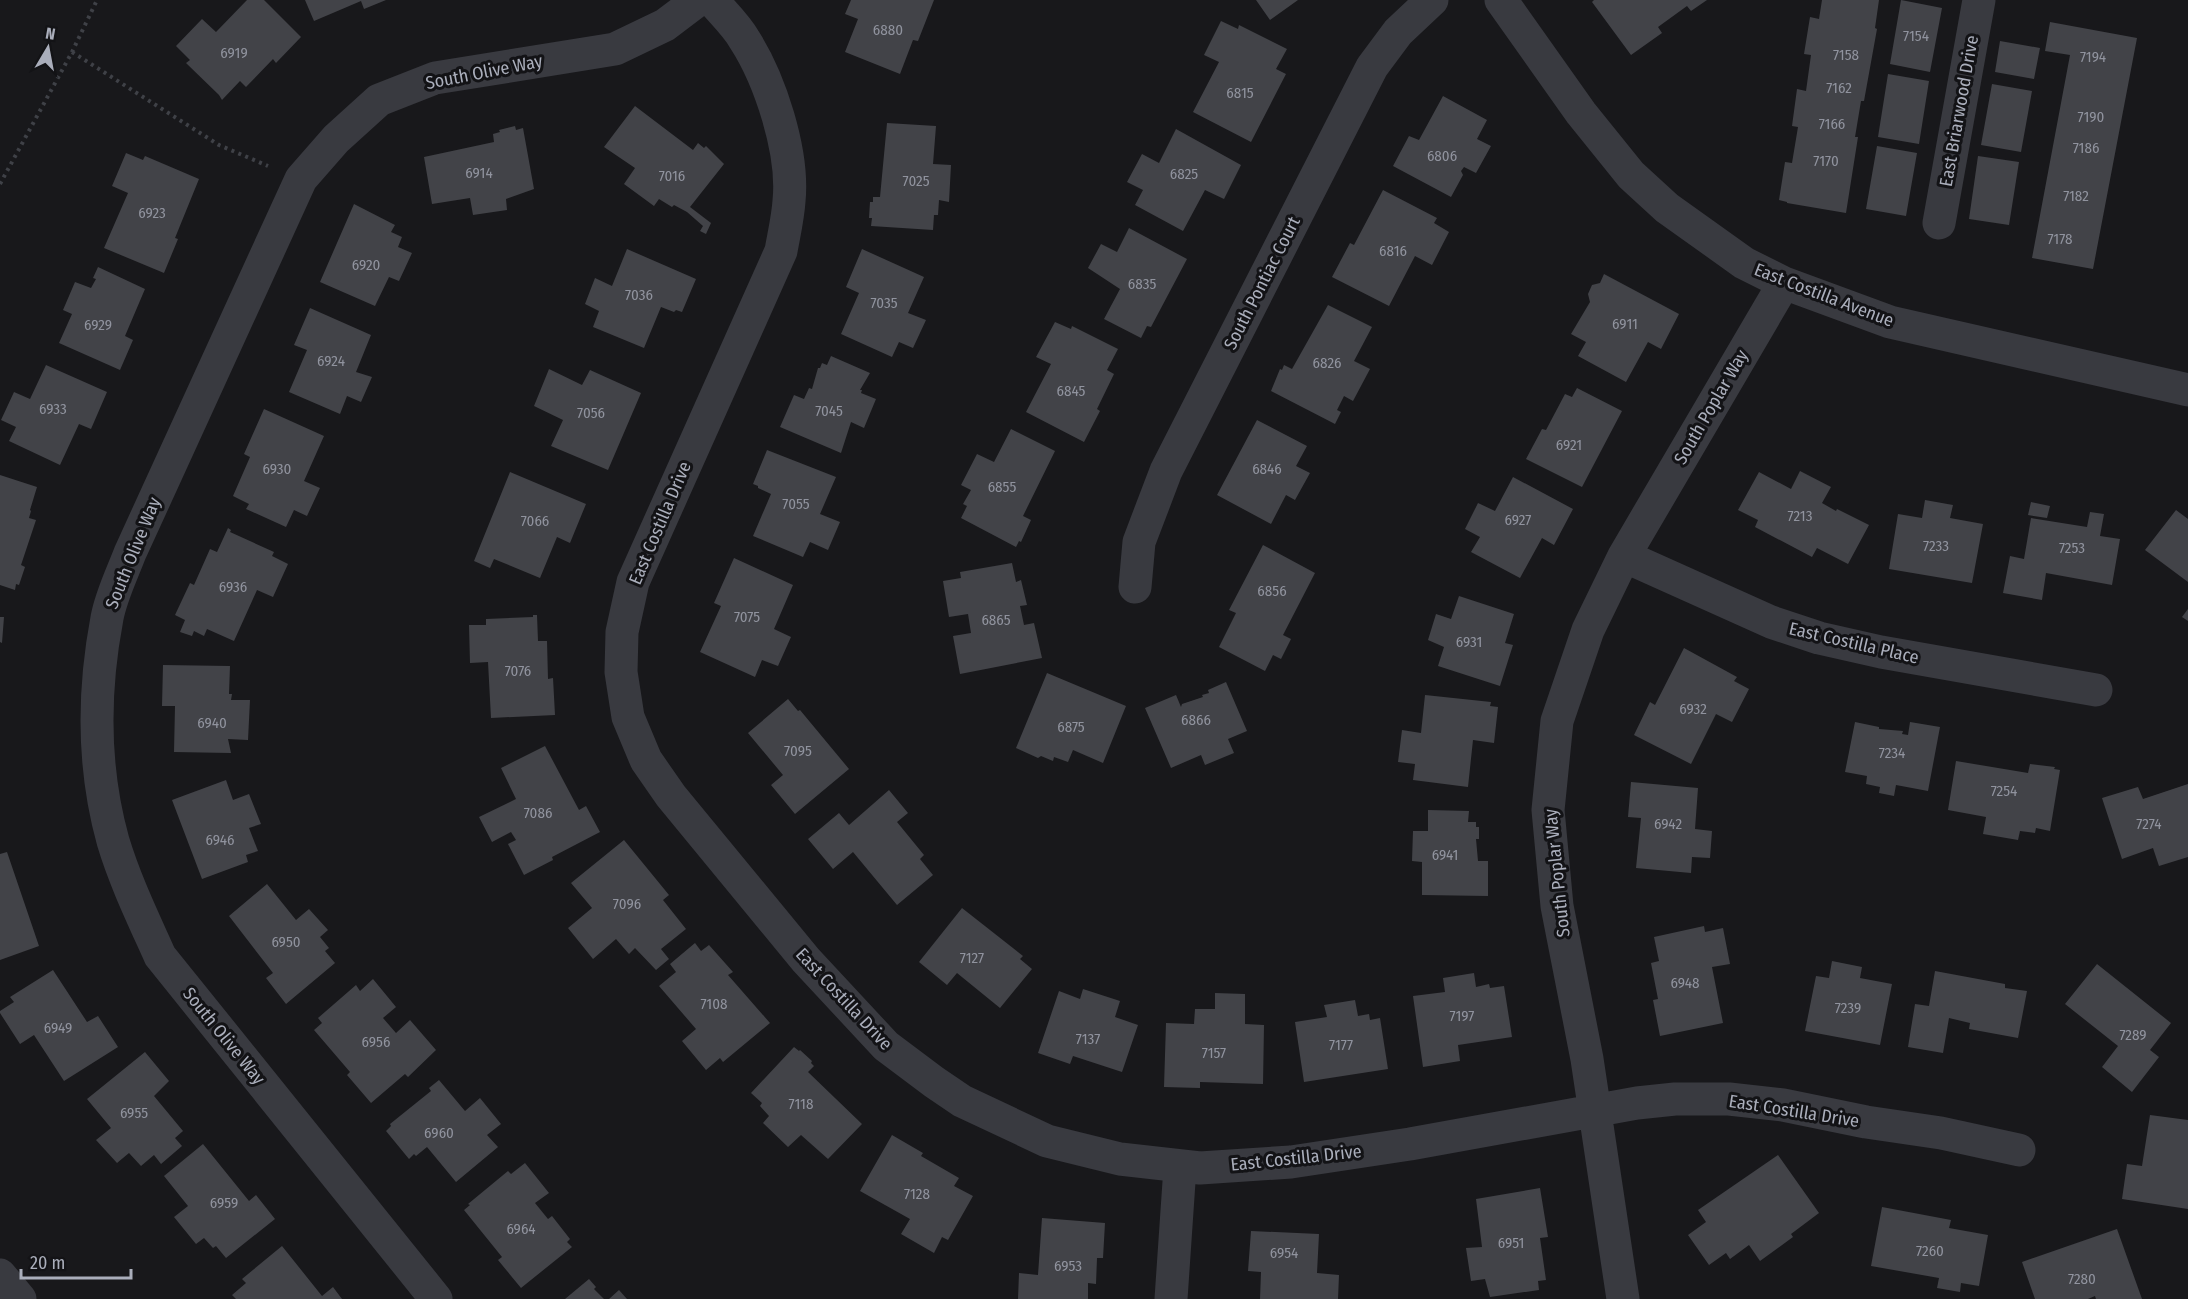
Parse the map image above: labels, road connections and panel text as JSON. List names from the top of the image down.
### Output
{
  "streets": {
    "street": [
      "South Olive Way",
      "East Briarwood Drive",
      "South Pontiac Court",
      "East Costilla Avenue",
      "South Poplar Way",
      "East Costilla Drive",
      "East Costilla Place"
    ]
  },
  "crossings": [
    ["East Costilla Avenue", "South Poplar Way"],
    ["South Poplar Way", "East Costilla Drive"],
    ["South Poplar Way", "East Costilla Place"]
  ],
  "house_numbers": [
    "6880",
    "7154",
    "6919",
    "7158",
    "7194",
    "7162",
    "6815",
    "7190",
    "7166",
    "7186",
    "6806",
    "7170",
    "6914",
    "6825",
    "7016",
    "7025",
    "7182",
    "6923",
    "7178",
    "6816",
    "6920",
    "6835",
    "7036",
    "7035",
    "6911",
    "6929",
    "6924",
    "6826",
    "6845",
    "6933",
    "7045",
    "7056",
    "6921",
    "6930",
    "6846",
    "6855",
    "7055",
    "7213",
    "6927",
    "7066",
    "7233",
    "7253",
    "6936",
    "6856",
    "7075",
    "6865",
    "6931",
    "7076",
    "6932",
    "6866",
    "6940",
    "6875",
    "7095",
    "7234",
    "7254",
    "7086",
    "6942",
    "7274",
    "6946",
    "6941",
    "7096",
    "6950",
    "7127",
    "6948",
    "7108",
    "7239",
    "7197",
    "6949",
    "7289",
    "7137",
    "6956",
    "7177",
    "7157",
    "7118",
    "6955",
    "6960",
    "7128",
    "6959",
    "6964",
    "6951",
    "7260",
    "6954",
    "6953",
    "7280"
  ],
  "scale_bar": "20 m",
  "north": "top"
}
